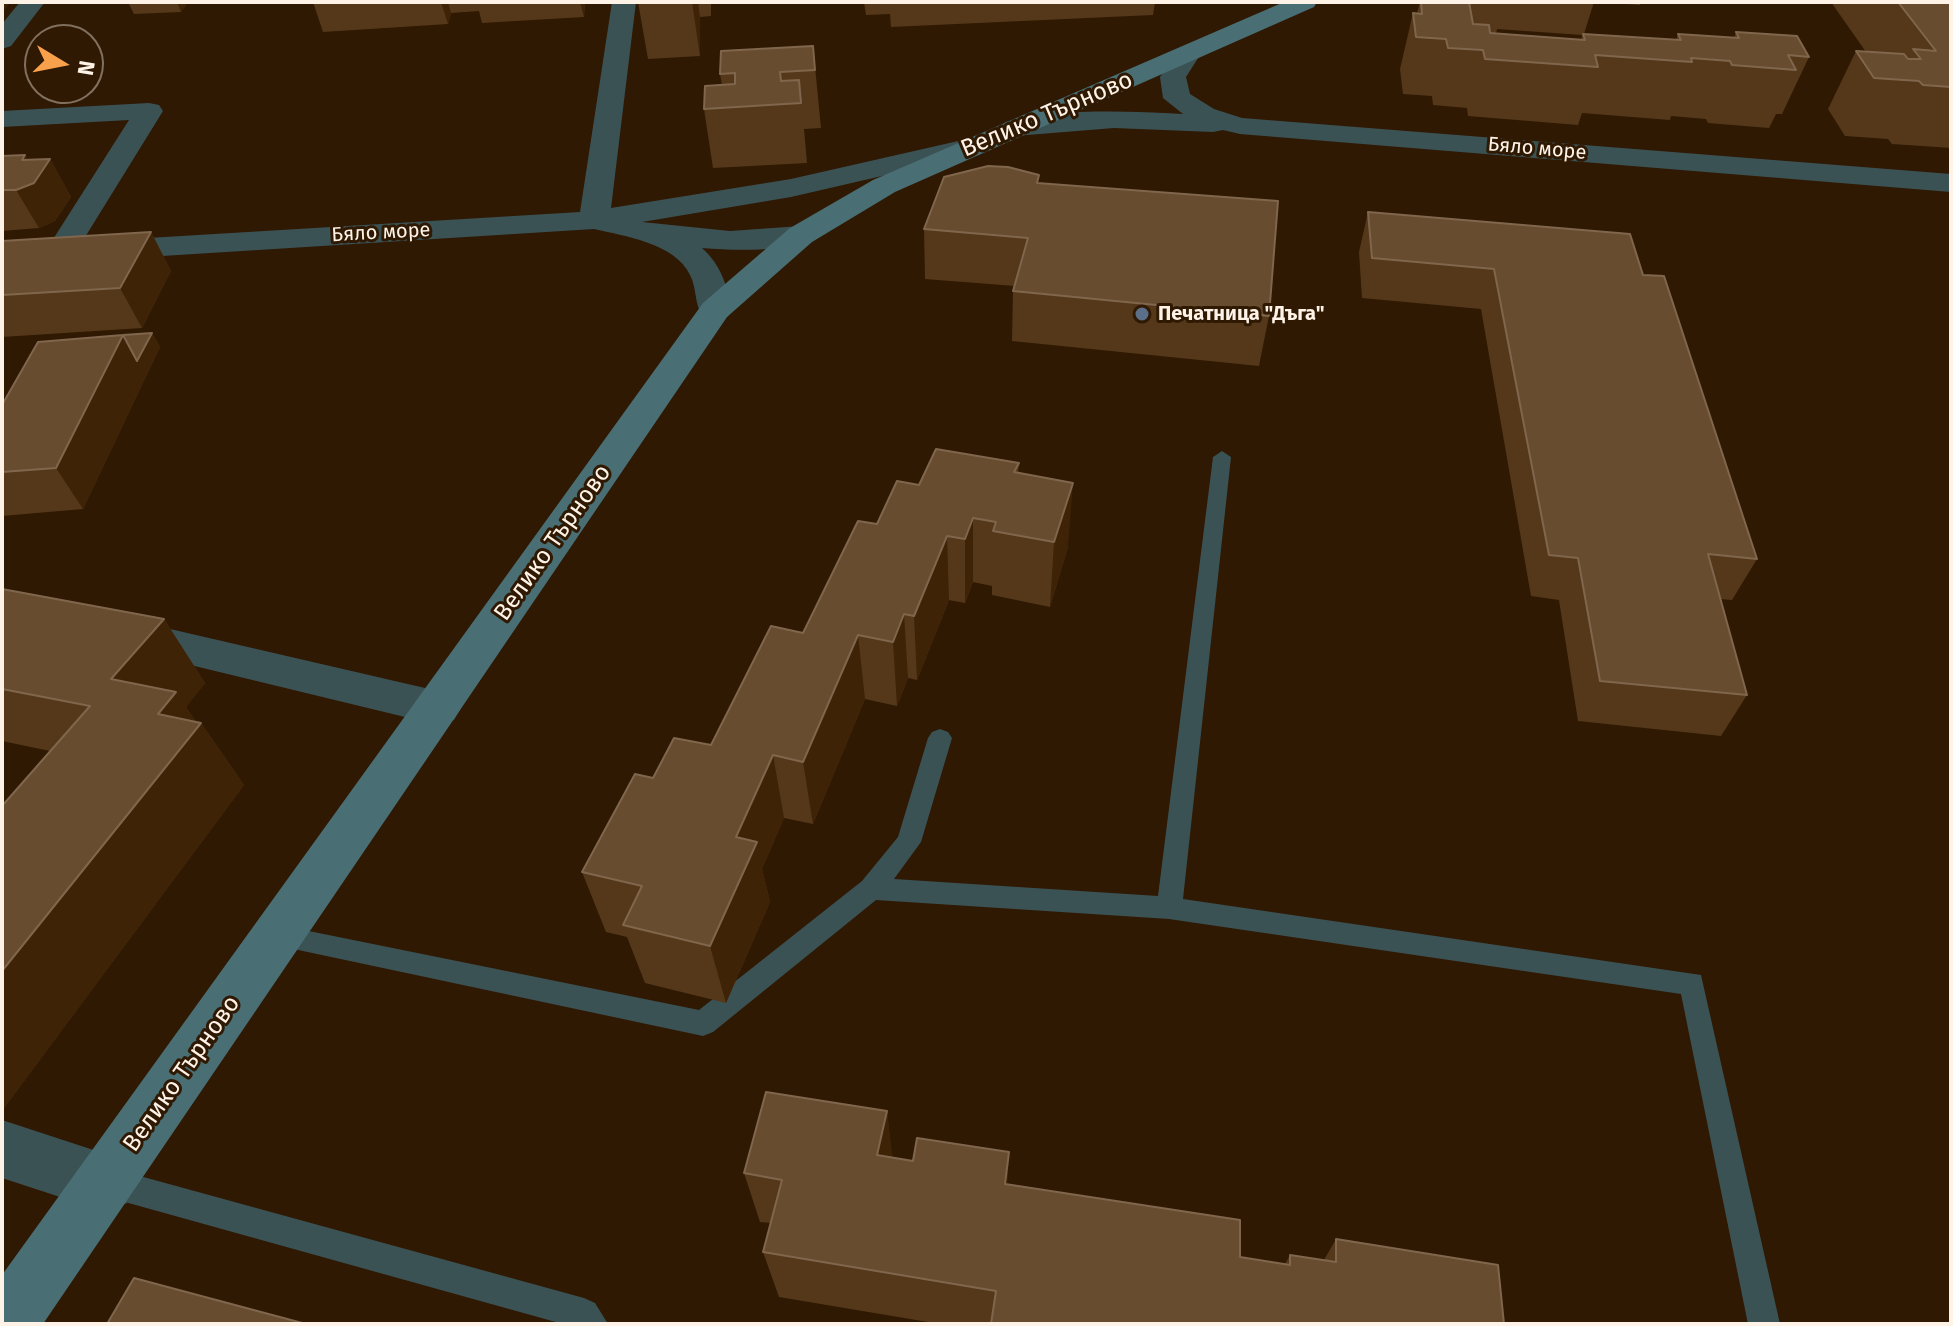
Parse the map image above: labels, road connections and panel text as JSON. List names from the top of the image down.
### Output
{
  "streets": {
    "street": ["Велико Търново", "Бяло море"]
  },
  "crossings": [
    ["Велико Търново", "Бяло море"]
  ],
  "places": ["Печатница \"Дъга\""],
  "north": "right"
}
